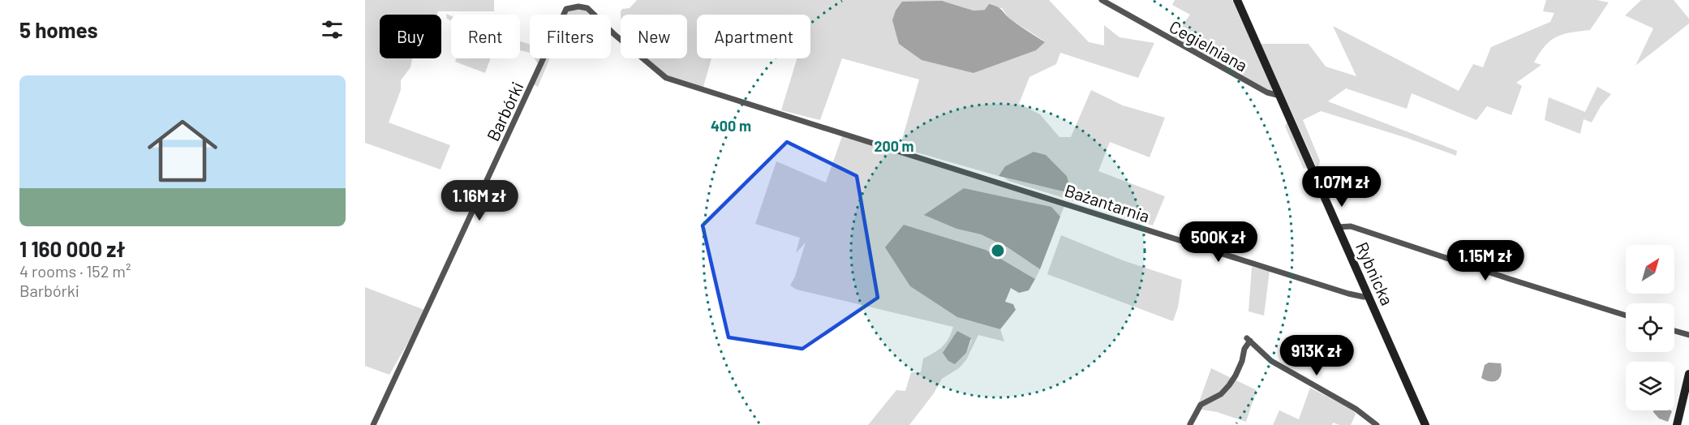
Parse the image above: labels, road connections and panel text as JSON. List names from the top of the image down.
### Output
{
  "streets": {
    "main road": ["Rybnicka"],
    "street": ["Cegielniana", "Barbórki", "Bażantarnia"]
  },
  "crossings": [
    ["Cegielniana", "Rybnicka"],
    ["Barbórki", "Bażantarnia"],
    ["Bażantarnia", "Rybnicka"]
  ],
  "north": "top right",
  "page": {
    "heading": "5 homes",
    "chip": [
      "Buy",
      "Rent",
      "Filters",
      "New",
      "Apartment"
    ],
    "list": [
      {
        "name": "1 160 000 zł",
        "note": "4 rooms · 152 m² · Barbórki"
      }
    ],
    "price": [
      "1.07M zł",
      "1.16M zł",
      "500K zł",
      "1.15M zł",
      "913K zł"
    ]
  },
  "rings": ["400 m", "200 m"]
}
